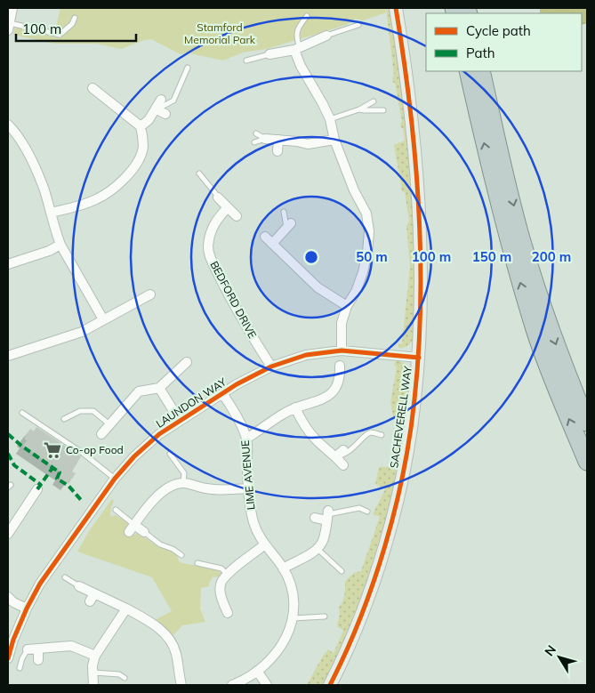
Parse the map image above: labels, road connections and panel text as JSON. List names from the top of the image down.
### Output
{
  "streets": {
    "street": [
      "BEDFORD DRIVE",
      "LAUNDON WAY",
      "SACHEVERELL WAY",
      "LIME AVENUE"
    ]
  },
  "crossings": [
    ["BEDFORD DRIVE", "LAUNDON WAY"],
    ["LAUNDON WAY", "SACHEVERELL WAY"],
    ["LAUNDON WAY", "LIME AVENUE"]
  ],
  "parks": ["Stamford Memorial Park"],
  "places": {
    "supermarket": ["Co-op Food"]
  },
  "legend": ["Cycle path", "Path"],
  "scale_bar": "100 m",
  "north": "top left",
  "rings": [
    "50 m",
    "100 m",
    "150 m",
    "200 m"
  ]
}
